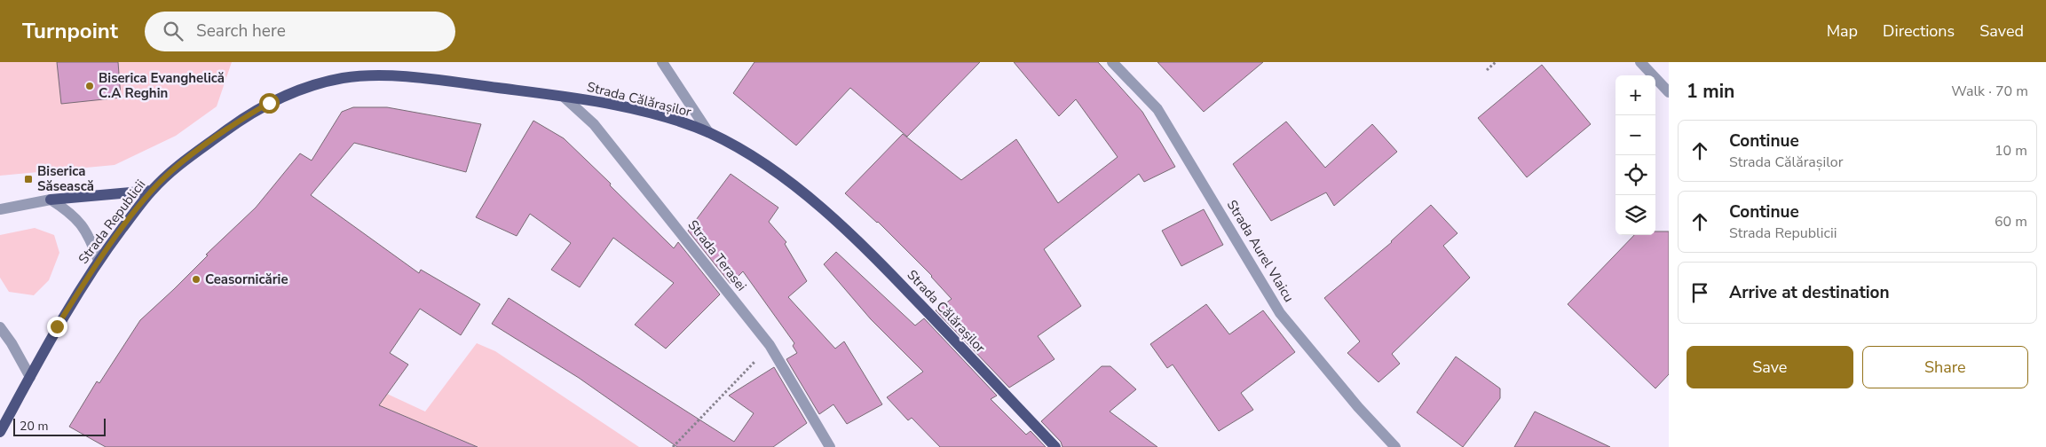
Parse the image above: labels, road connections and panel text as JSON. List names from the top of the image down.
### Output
{
  "streets": {
    "main road": ["Strada Călărașilor", "Strada Republicii"],
    "street": ["Strada Aurel Vlaicu", "Strada Terasei"]
  },
  "crossings": [
    ["Strada Călărașilor", "Strada Republicii"],
    ["Strada Călărașilor", "Strada Terasei"]
  ],
  "places": {
    "other": ["Biserica Evanghelică C.A Reghin", "Ceasornicărie"],
    "transit": ["Biserica Săsească"]
  },
  "scale_bar": "20 m",
  "page": {
    "header": "Turnpoint",
    "search": "Search here",
    "nav": ["Map", "Directions", "Saved"],
    "heading": ["1 min", "Walk · 70 m"],
    "map_buttons": ["+", "−"],
    "list": [
      ["Continue", "Strada Călărașilor", "10 m"],
      ["Continue", "Strada Republicii", "60 m"],
      "Arrive at destination"
    ],
    "buttons": ["Save", "Share"],
    "scale": "20 m"
  }
}
